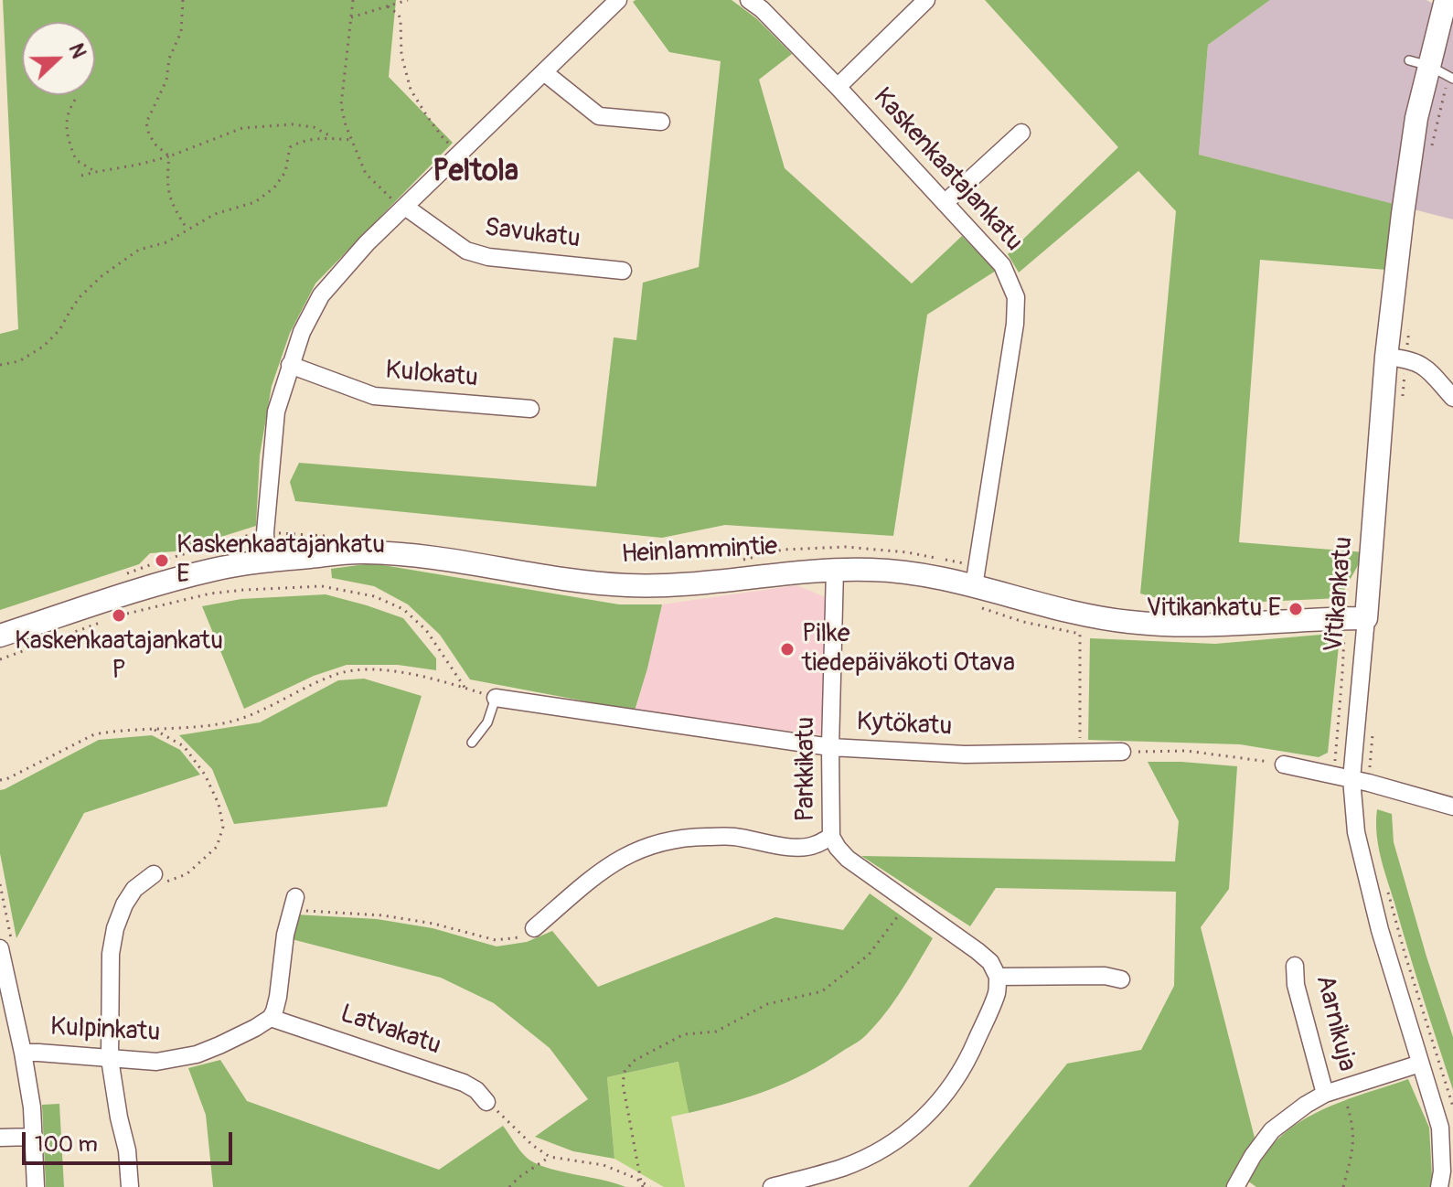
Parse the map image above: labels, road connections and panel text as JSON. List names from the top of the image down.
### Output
{
  "streets": {
    "street": [
      "Kaskenkaatajankatu",
      "Savukatu",
      "Kulokatu",
      "Heinlammintie",
      "Vitikankatu",
      "Kytökatu",
      "Parkkikatu",
      "Aarnikuja",
      "Kulpinkatu",
      "Latvakatu"
    ]
  },
  "crossings": [
    ["Kaskenkaatajankatu", "Heinlammintie"],
    ["Heinlammintie", "Vitikankatu"],
    ["Heinlammintie", "Parkkikatu"],
    ["Kytökatu", "Parkkikatu"],
    ["Kulpinkatu", "Latvakatu"]
  ],
  "districts": ["Peltola"],
  "places": [
    "Kaskenkaatajankatu E",
    "Vitikankatu E",
    "Kaskenkaatajankatu P",
    "Pilke tiedepäiväkoti Otava"
  ],
  "scale_bar": "100 m",
  "north": "right"
}
